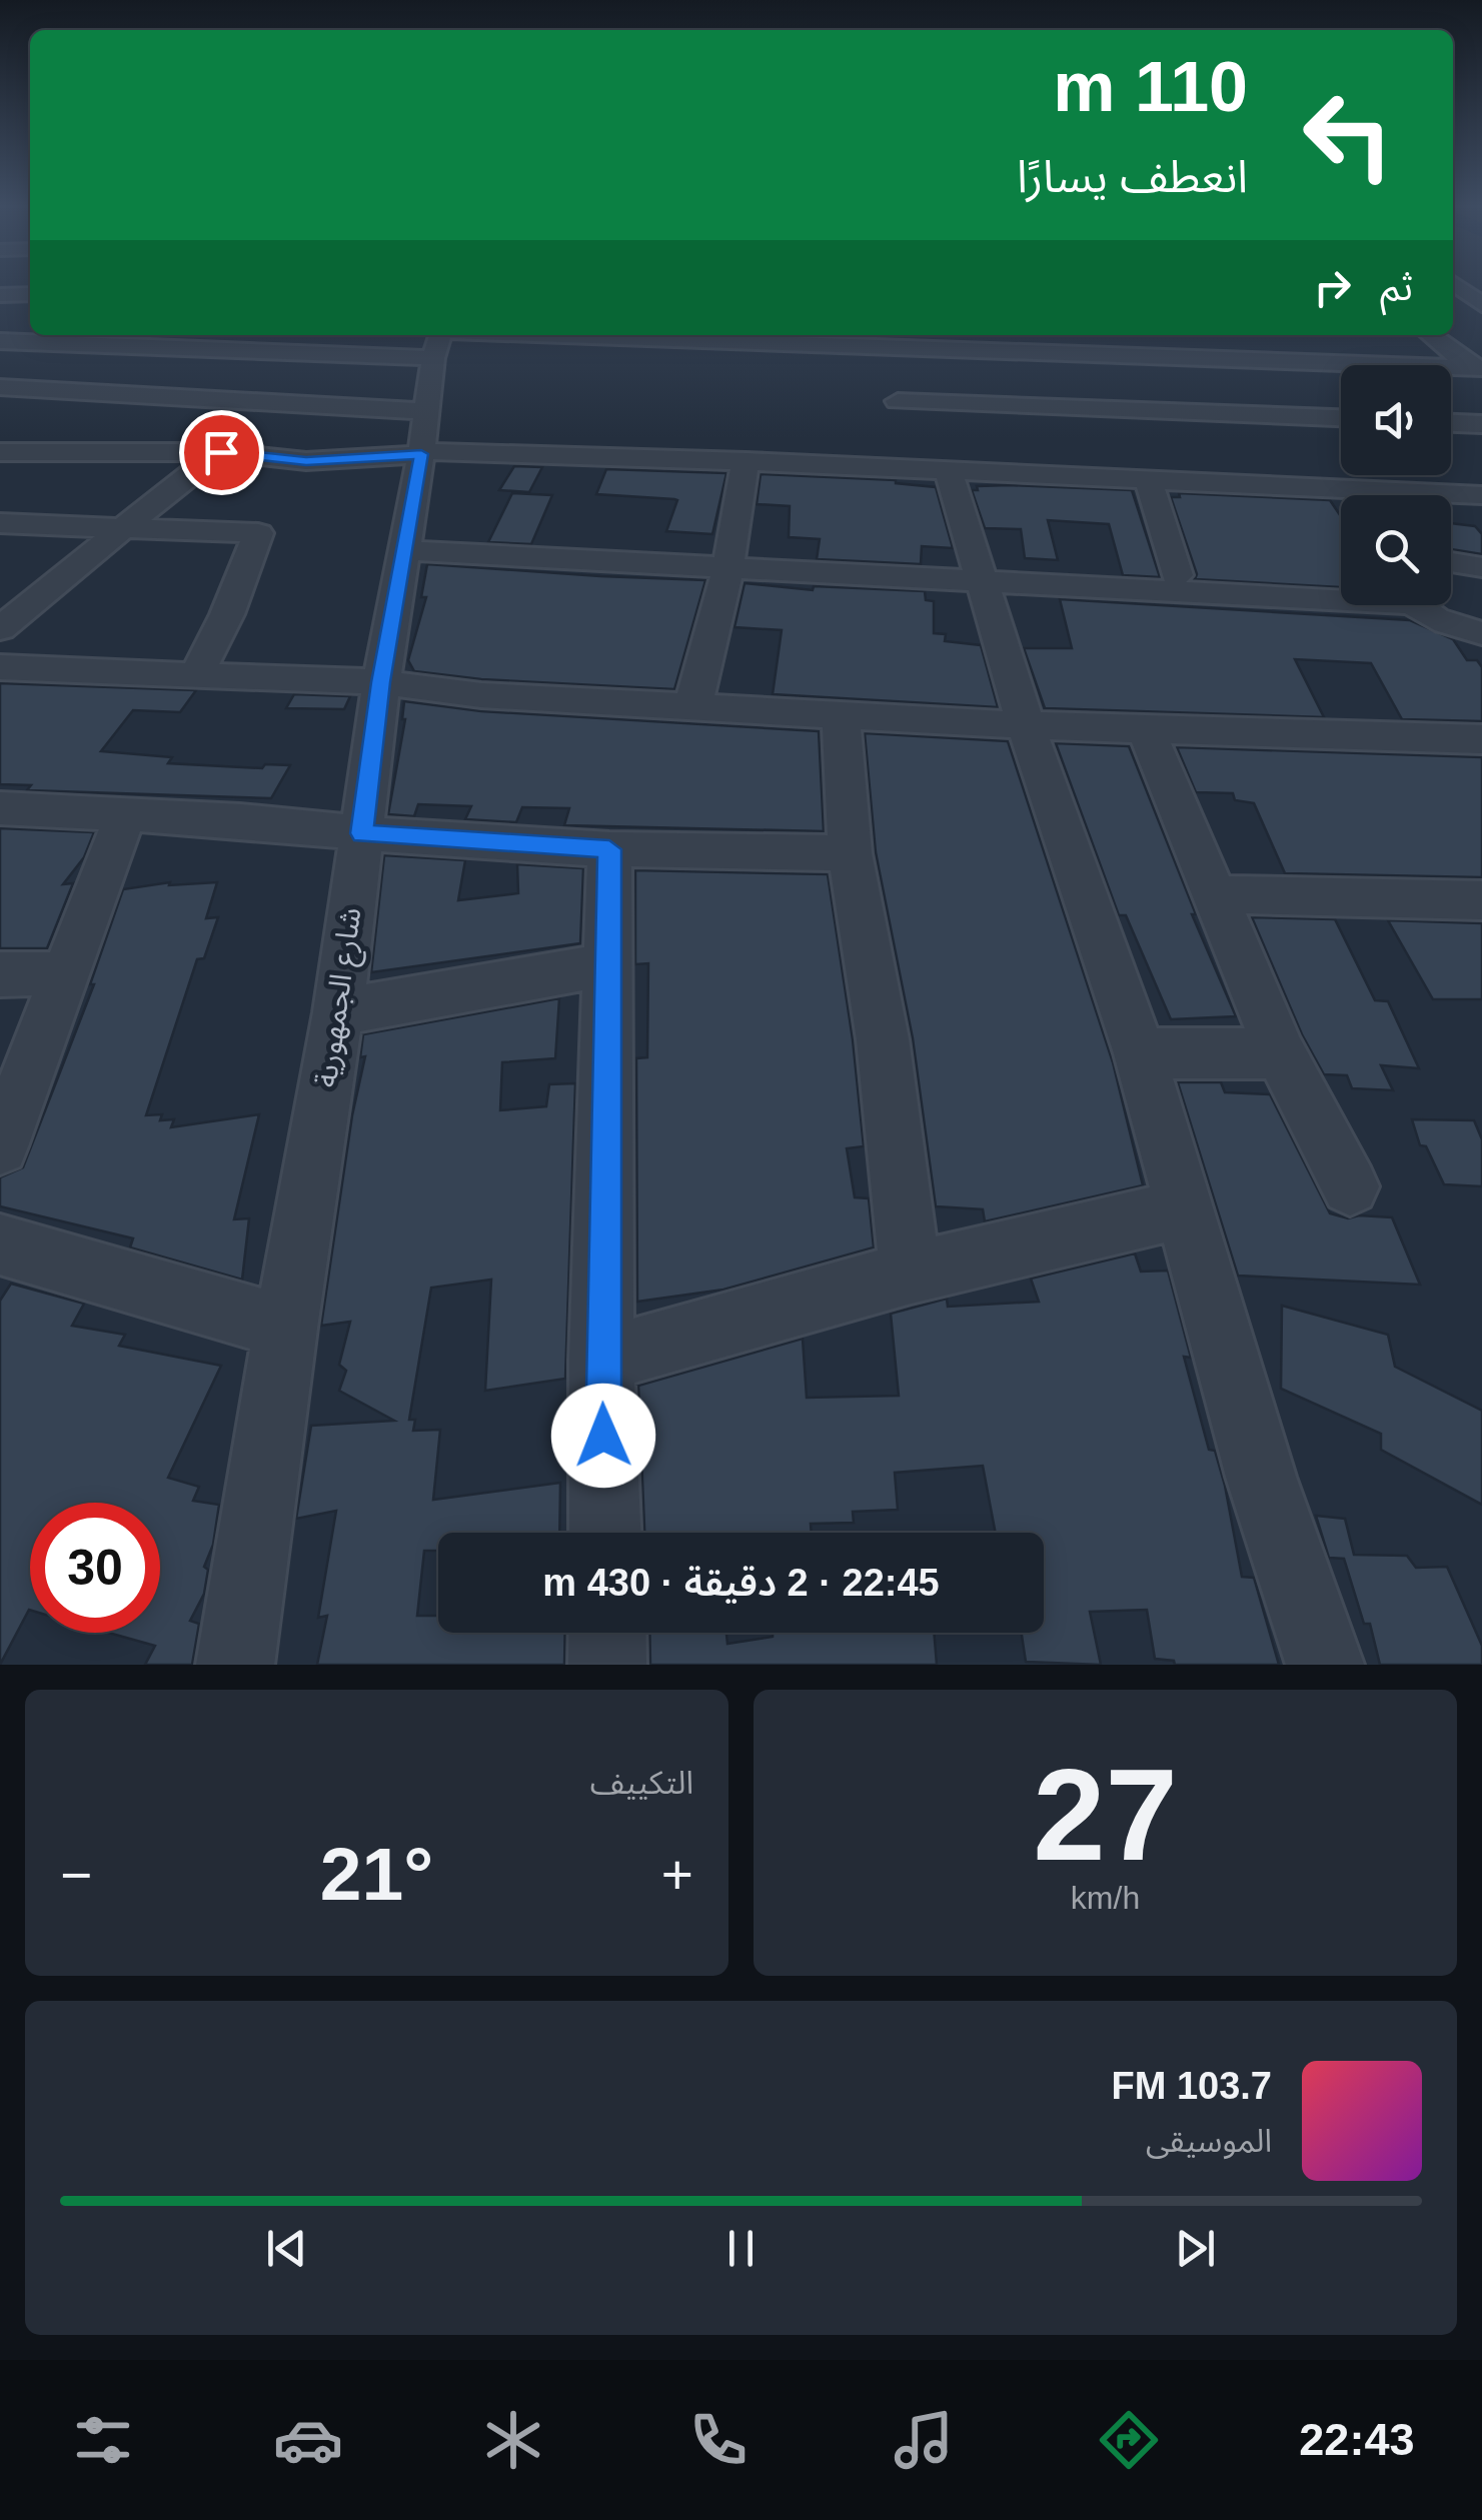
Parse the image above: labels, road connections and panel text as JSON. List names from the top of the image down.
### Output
{
  "streets": {
    "street": ["شارع الجمهورية"]
  },
  "page": {
    "turn": ["110 m", "انعطف يسارًا"],
    "then": "ثم",
    "limit": "30",
    "trip": "22:45 · 2 دقيقة · 430 m",
    "tile": [
      ["27", "km/h"],
      "التكييف"
    ],
    "heat": ["−", "21°", "+"],
    "song": ["103.7 FM", "الموسيقى"],
    "tabs": "22:43"
  }
}
